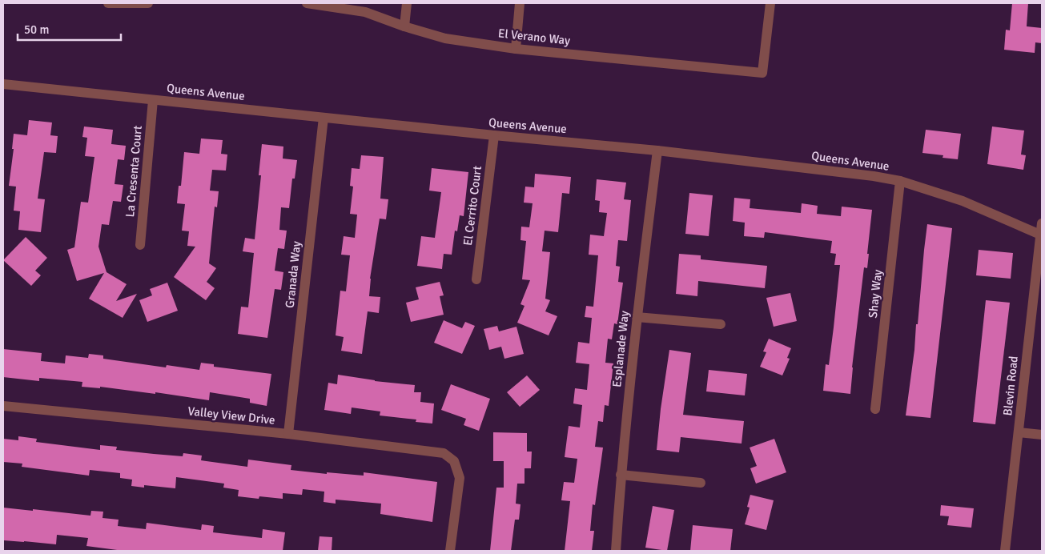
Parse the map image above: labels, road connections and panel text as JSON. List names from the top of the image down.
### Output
{
  "streets": {
    "street": [
      "El Verano Way",
      "Queens Avenue",
      "La Cresenta Court",
      "El Cerrito Court",
      "Granada Way",
      "Shay Way",
      "Esplanade Way",
      "Blevin Road",
      "Valley View Drive"
    ]
  },
  "crossings": [
    ["Queens Avenue", "La Cresenta Court"],
    ["Queens Avenue", "El Cerrito Court"],
    ["Queens Avenue", "Granada Way"],
    ["Queens Avenue", "Shay Way"],
    ["Queens Avenue", "Esplanade Way"],
    ["Queens Avenue", "Blevin Road"],
    ["Granada Way", "Valley View Drive"]
  ],
  "scale_bar": "50 m"
}
